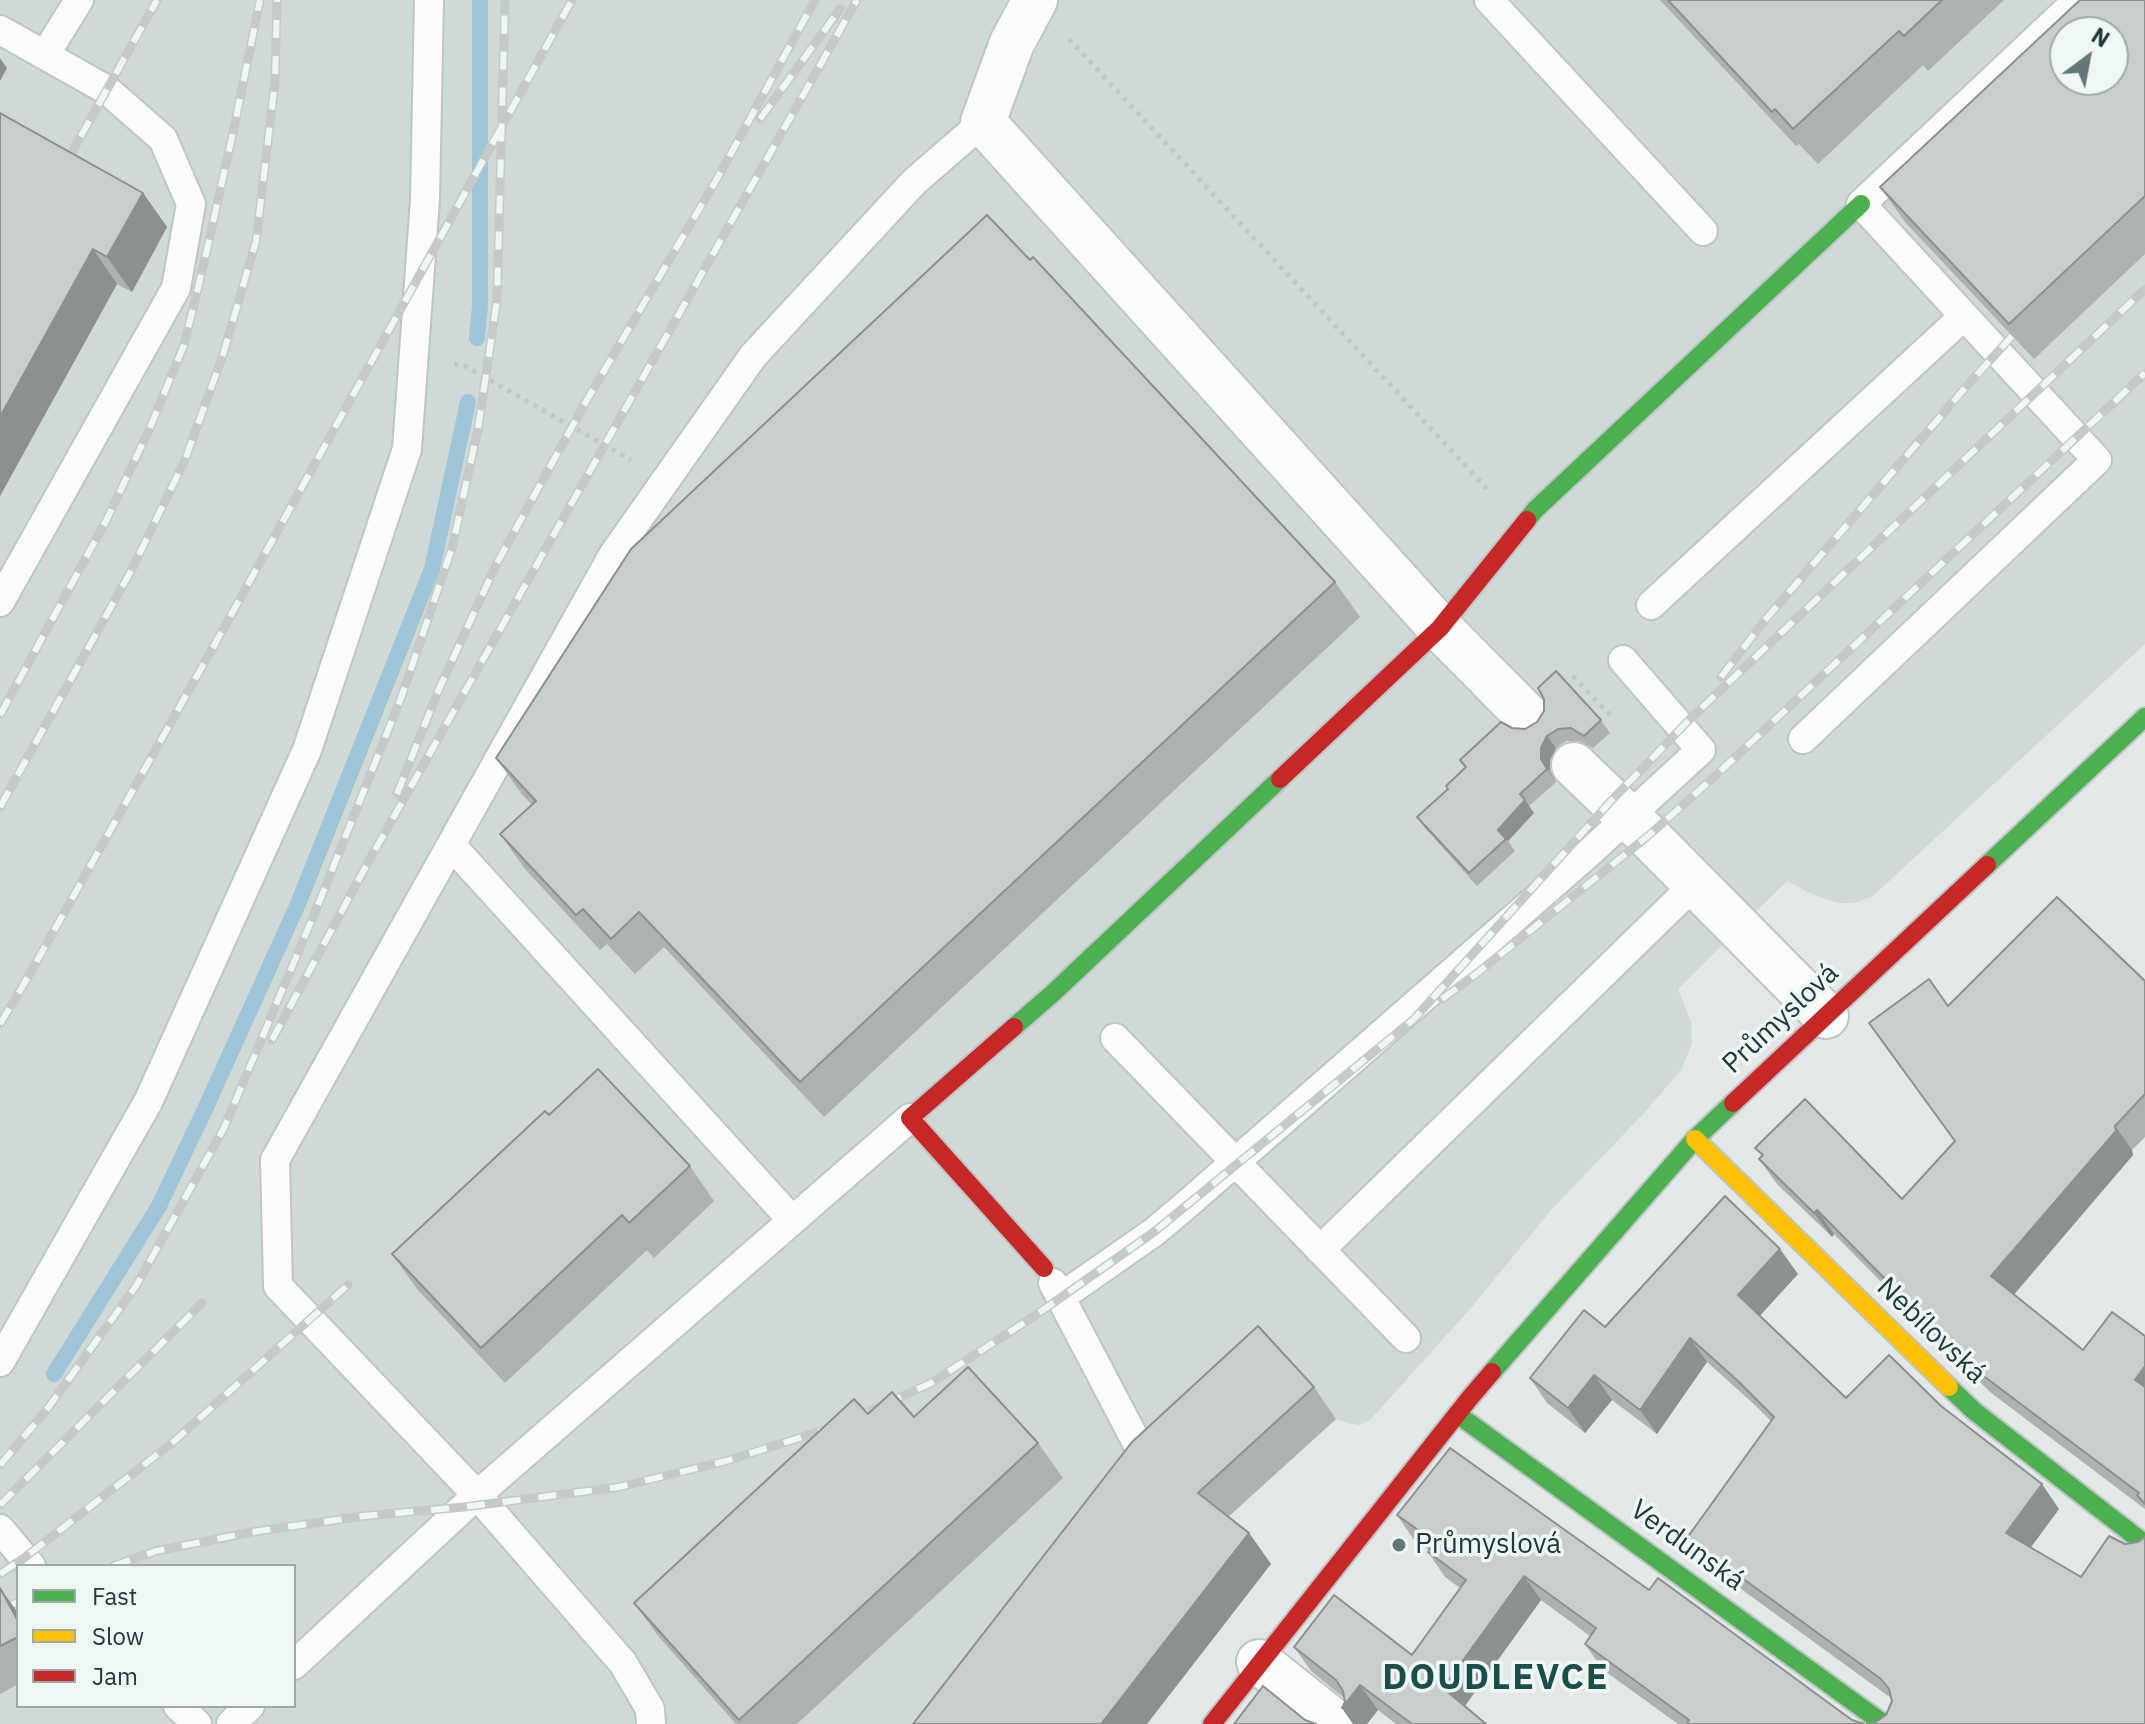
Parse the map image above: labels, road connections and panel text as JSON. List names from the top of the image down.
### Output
{
  "streets": {
    "street": ["Průmyslová", "Nebílovská", "Verdunská"]
  },
  "crossings": [
    ["Průmyslová", "Nebílovská"],
    ["Průmyslová", "Verdunská"]
  ],
  "districts": ["DOUDLEVCE"],
  "places": ["Průmyslová"],
  "legend": ["Fast", "Slow", "Jam"],
  "north": "top right"
}
